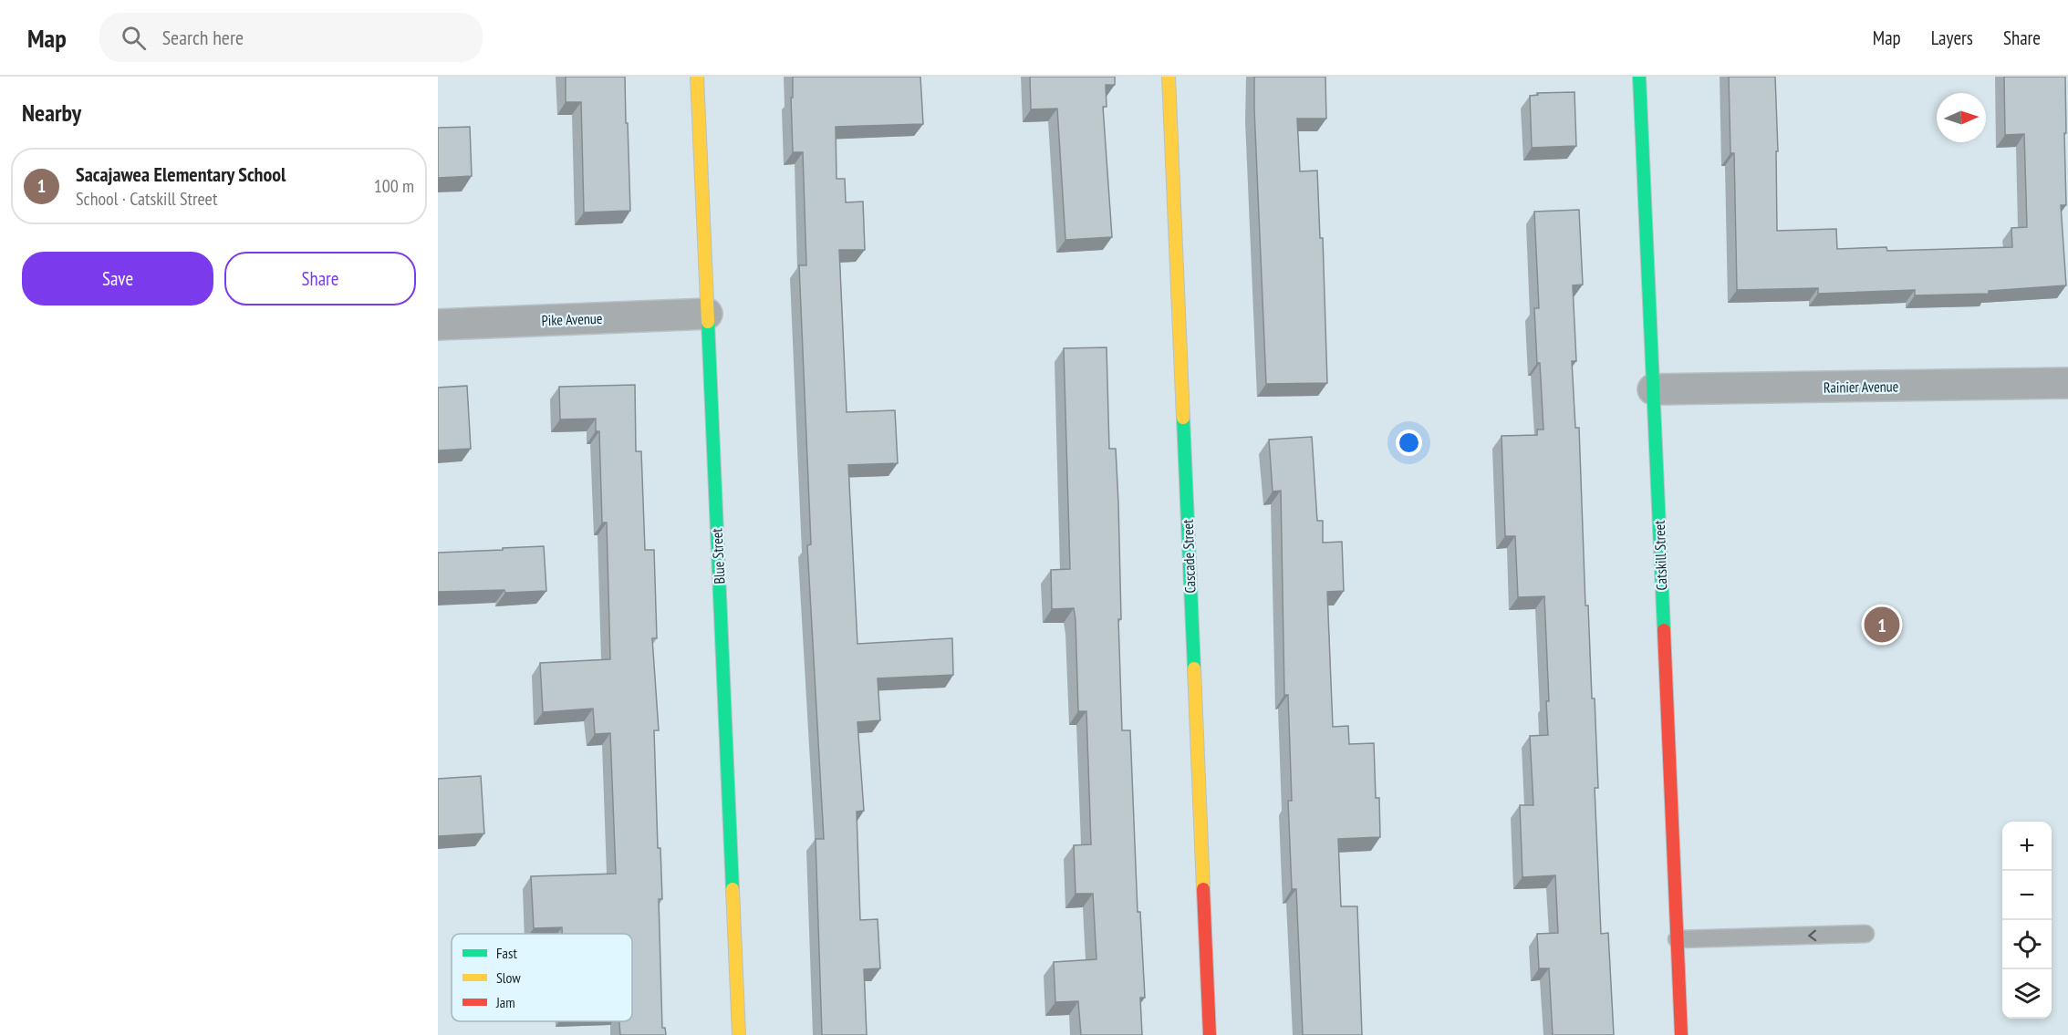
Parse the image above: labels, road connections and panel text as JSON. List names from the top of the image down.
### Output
{
  "streets": {
    "street": [
      "Pike Avenue",
      "Rainier Avenue",
      "Catskill Street",
      "Blue Street",
      "Cascade Street"
    ]
  },
  "crossings": [
    ["Pike Avenue", "Blue Street"],
    ["Rainier Avenue", "Catskill Street"]
  ],
  "legend": ["Fast", "Slow", "Jam"],
  "north": "right",
  "page": {
    "header": "Map",
    "search": "Search here",
    "nav": ["Map", "Layers", "Share"],
    "heading": "Nearby",
    "list": [
      {
        "mark": "1",
        "name": "Sacajawea Elementary School",
        "note": "School · Catskill Street",
        "value": "100 m"
      }
    ],
    "buttons": ["Save", "Share"],
    "pins": "1",
    "map_buttons": ["+", "−"]
  }
}
